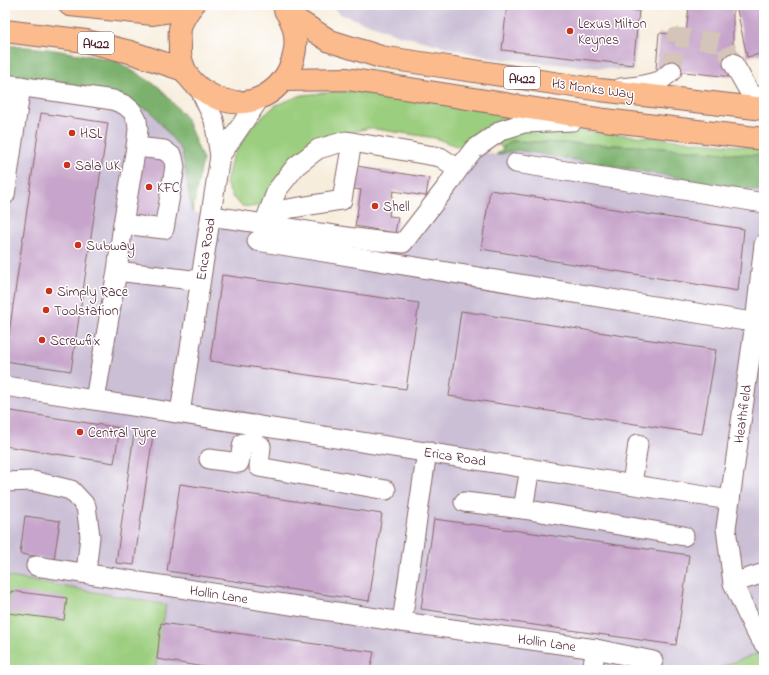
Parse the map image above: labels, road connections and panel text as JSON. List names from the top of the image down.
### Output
{
  "streets": {
    "main road": ["A422", "H3 Monks Way"],
    "street": ["Erica Road", "Heathfield", "Hollin Lane"]
  },
  "crossings": [
    ["Erica Road", "Heathfield"]
  ],
  "places": [
    "Lexus Milton Keynes",
    "HSL",
    "Sala UK",
    "KFC",
    "Shell",
    "Subway",
    "Simply Race",
    "Toolstation",
    "Screwfix",
    "Central Tyre"
  ]
}
